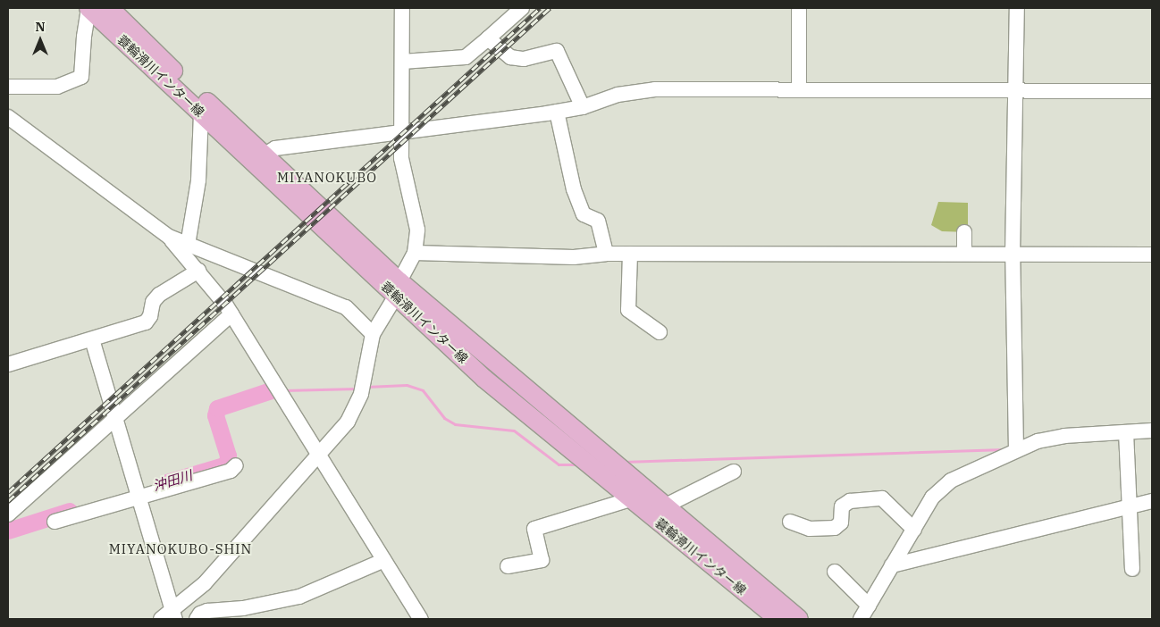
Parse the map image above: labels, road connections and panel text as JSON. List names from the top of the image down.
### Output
{
  "streets": {
    "main road": ["蓑輪滑川インター線"]
  },
  "districts": ["MIYANOKUBO", "MIYANOKUBO-SHIN"],
  "water": ["沖田川"],
  "north": "top"
}
